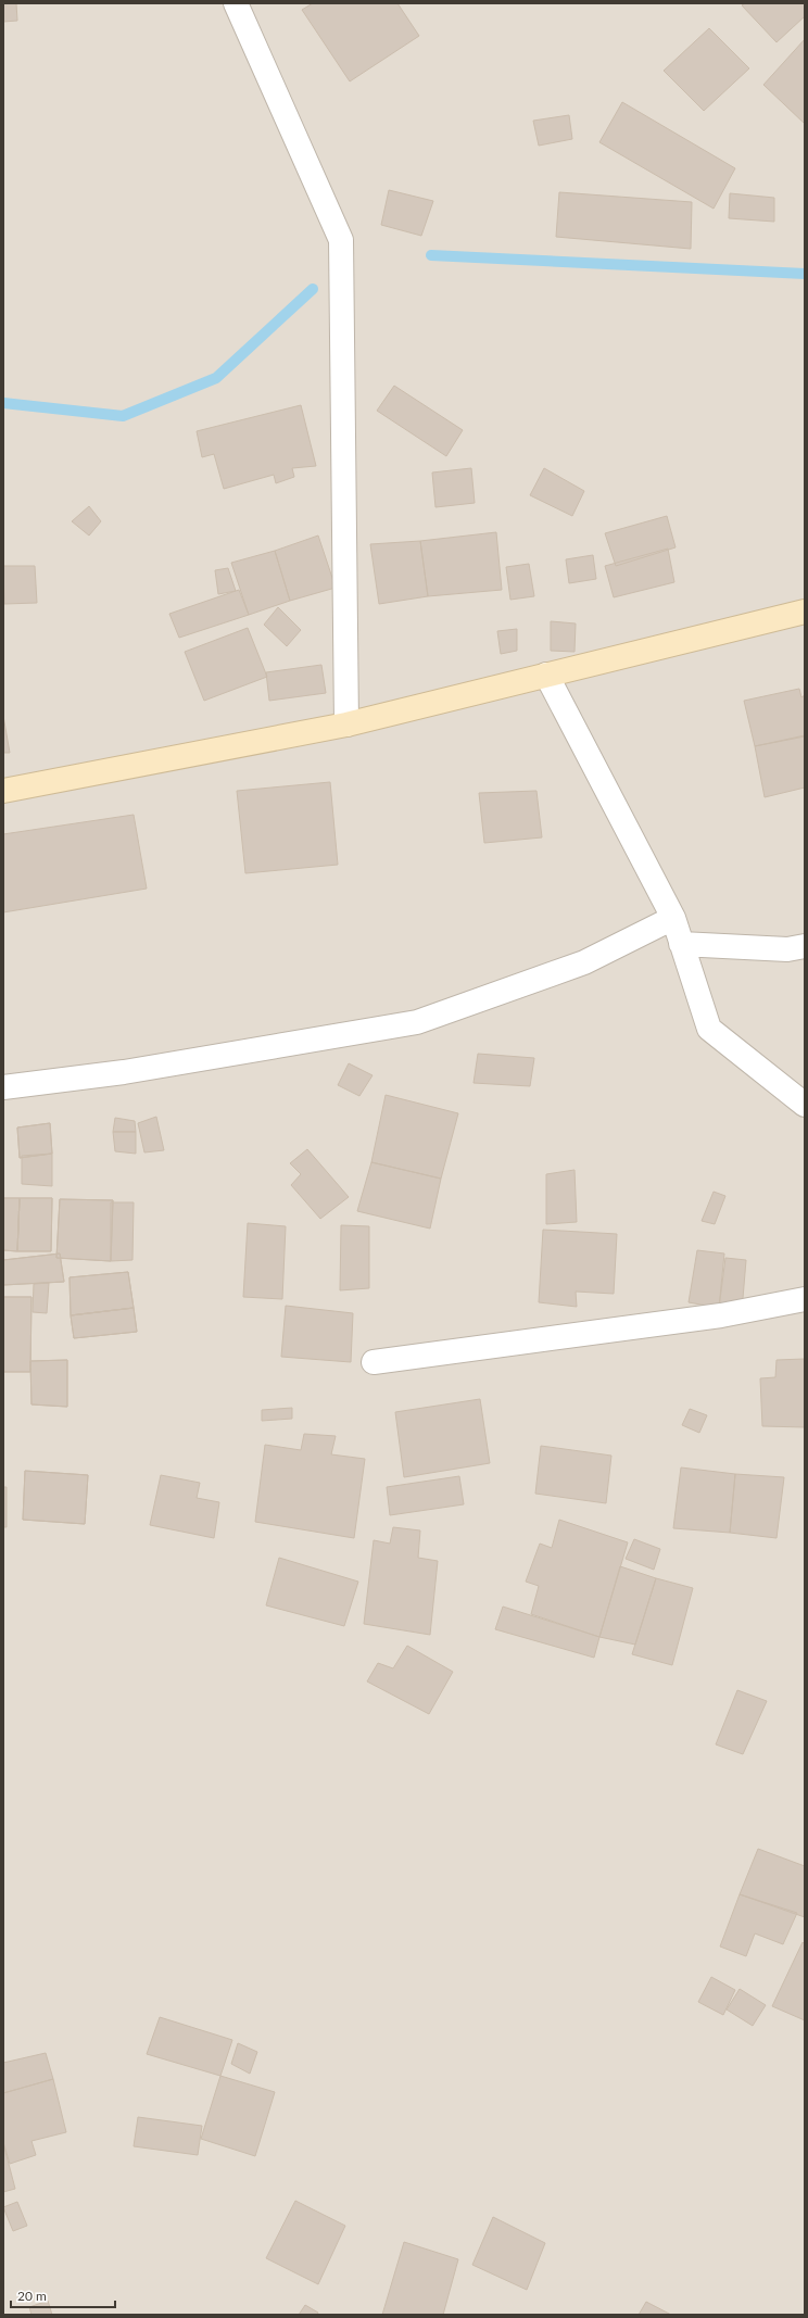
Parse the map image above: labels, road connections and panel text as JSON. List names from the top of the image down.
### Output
{
  "scale_bar": "20 m"
}
